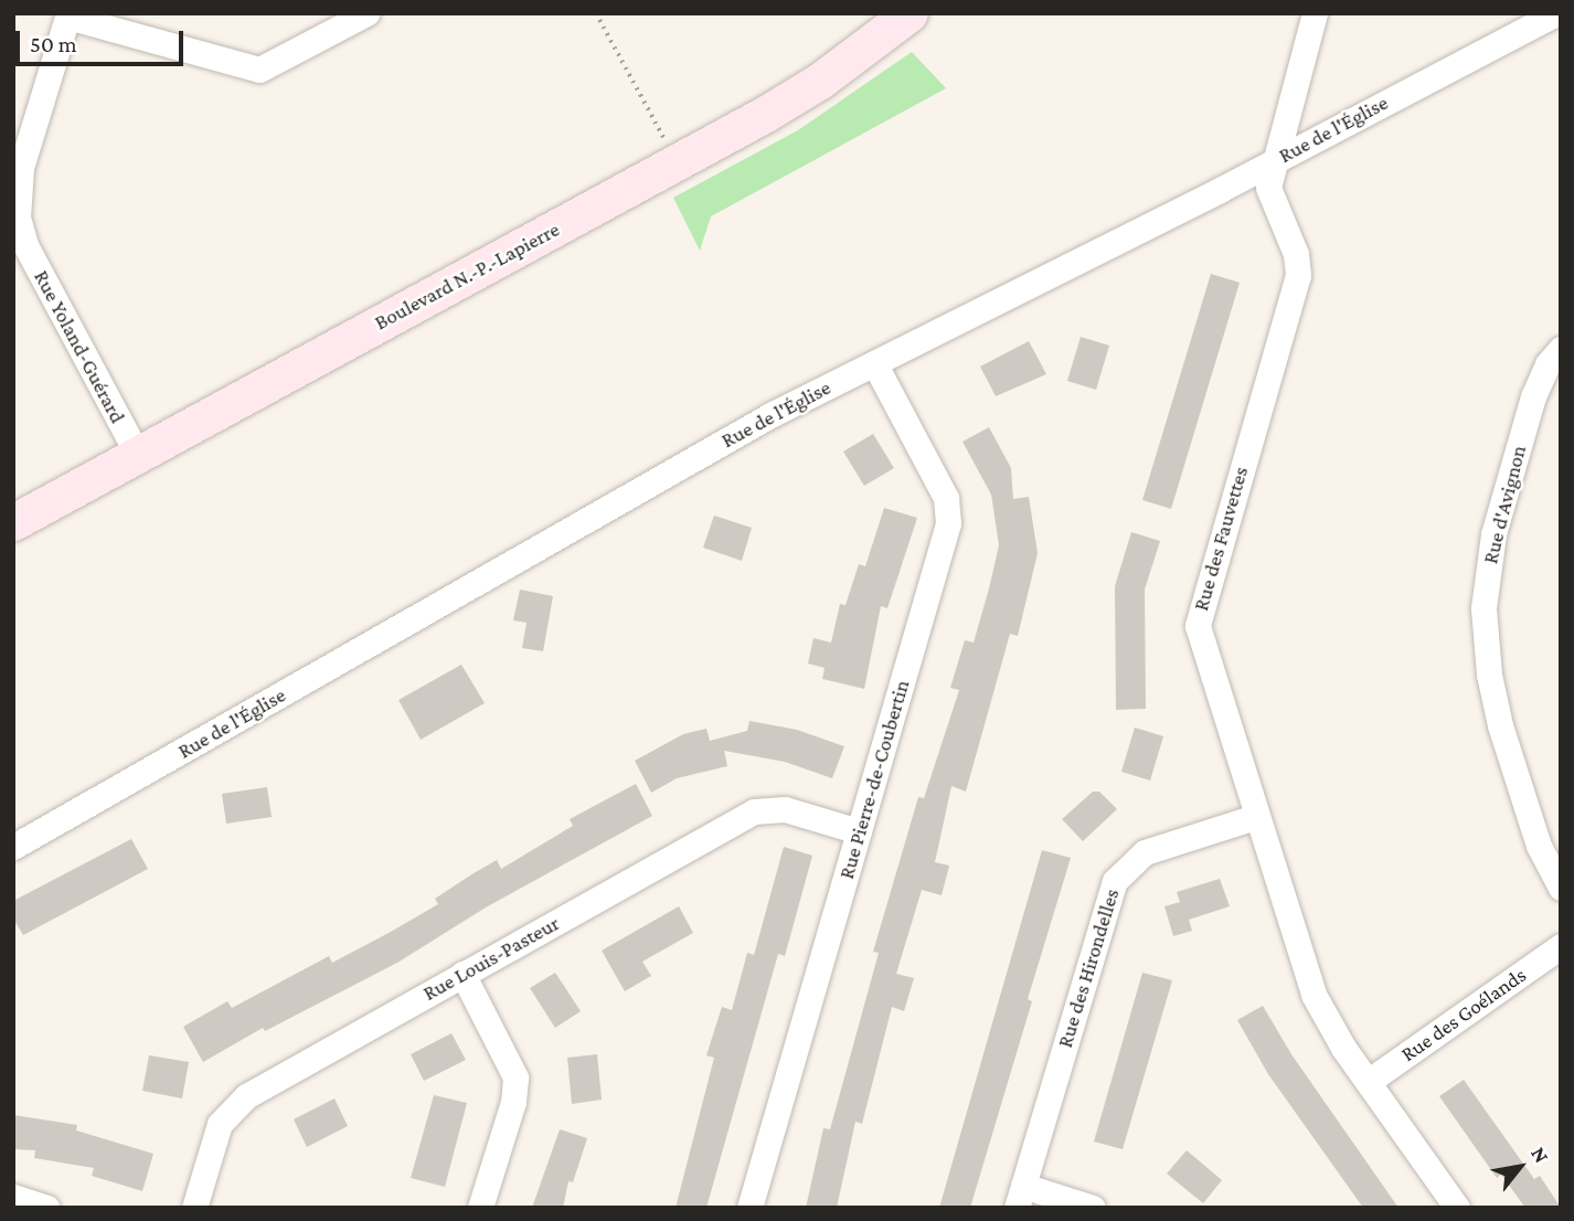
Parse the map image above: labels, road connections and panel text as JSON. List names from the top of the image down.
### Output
{
  "streets": {
    "street": [
      "Rue de l'Église",
      "Boulevard N.-P.-Lapierre",
      "Rue Yoland-Guérard",
      "Rue d'Avignon",
      "Rue des Fauvettes",
      "Rue Pierre-de-Coubertin",
      "Rue Louis-Pasteur",
      "Rue des Hirondelles",
      "Rue des Goélands"
    ]
  },
  "crossings": [
    ["Rue de l'Église", "Rue des Fauvettes"],
    ["Rue de l'Église", "Rue Pierre-de-Coubertin"],
    ["Boulevard N.-P.-Lapierre", "Rue Yoland-Guérard"],
    ["Rue des Fauvettes", "Rue des Hirondelles"],
    ["Rue des Fauvettes", "Rue des Goélands"],
    ["Rue Pierre-de-Coubertin", "Rue Louis-Pasteur"]
  ],
  "scale_bar": "50 m",
  "north": "top right"
}
